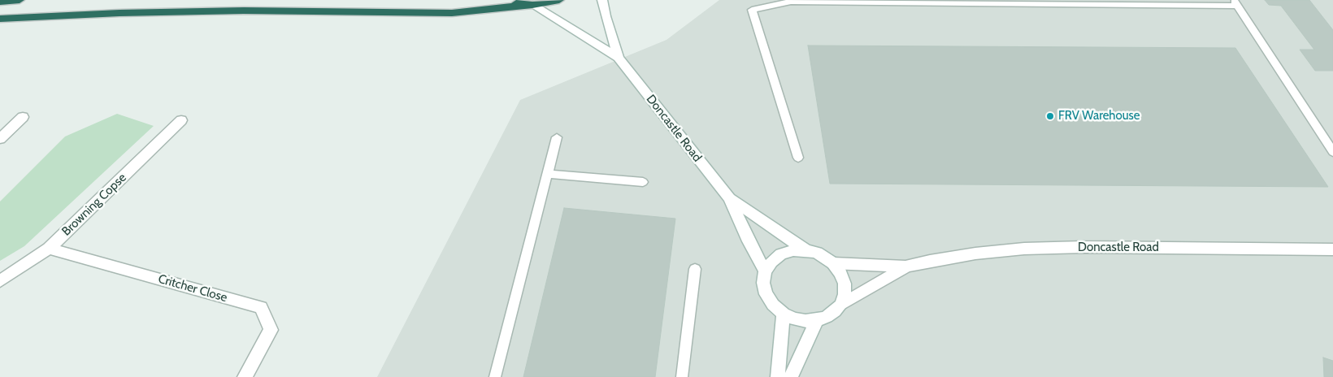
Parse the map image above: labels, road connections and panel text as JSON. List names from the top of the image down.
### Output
{
  "streets": {
    "street": ["Doncastle Road", "Browning Copse", "Critcher Close"]
  },
  "crossings": [
    ["Browning Copse", "Critcher Close"]
  ],
  "places": ["FRV Warehouse"]
}
